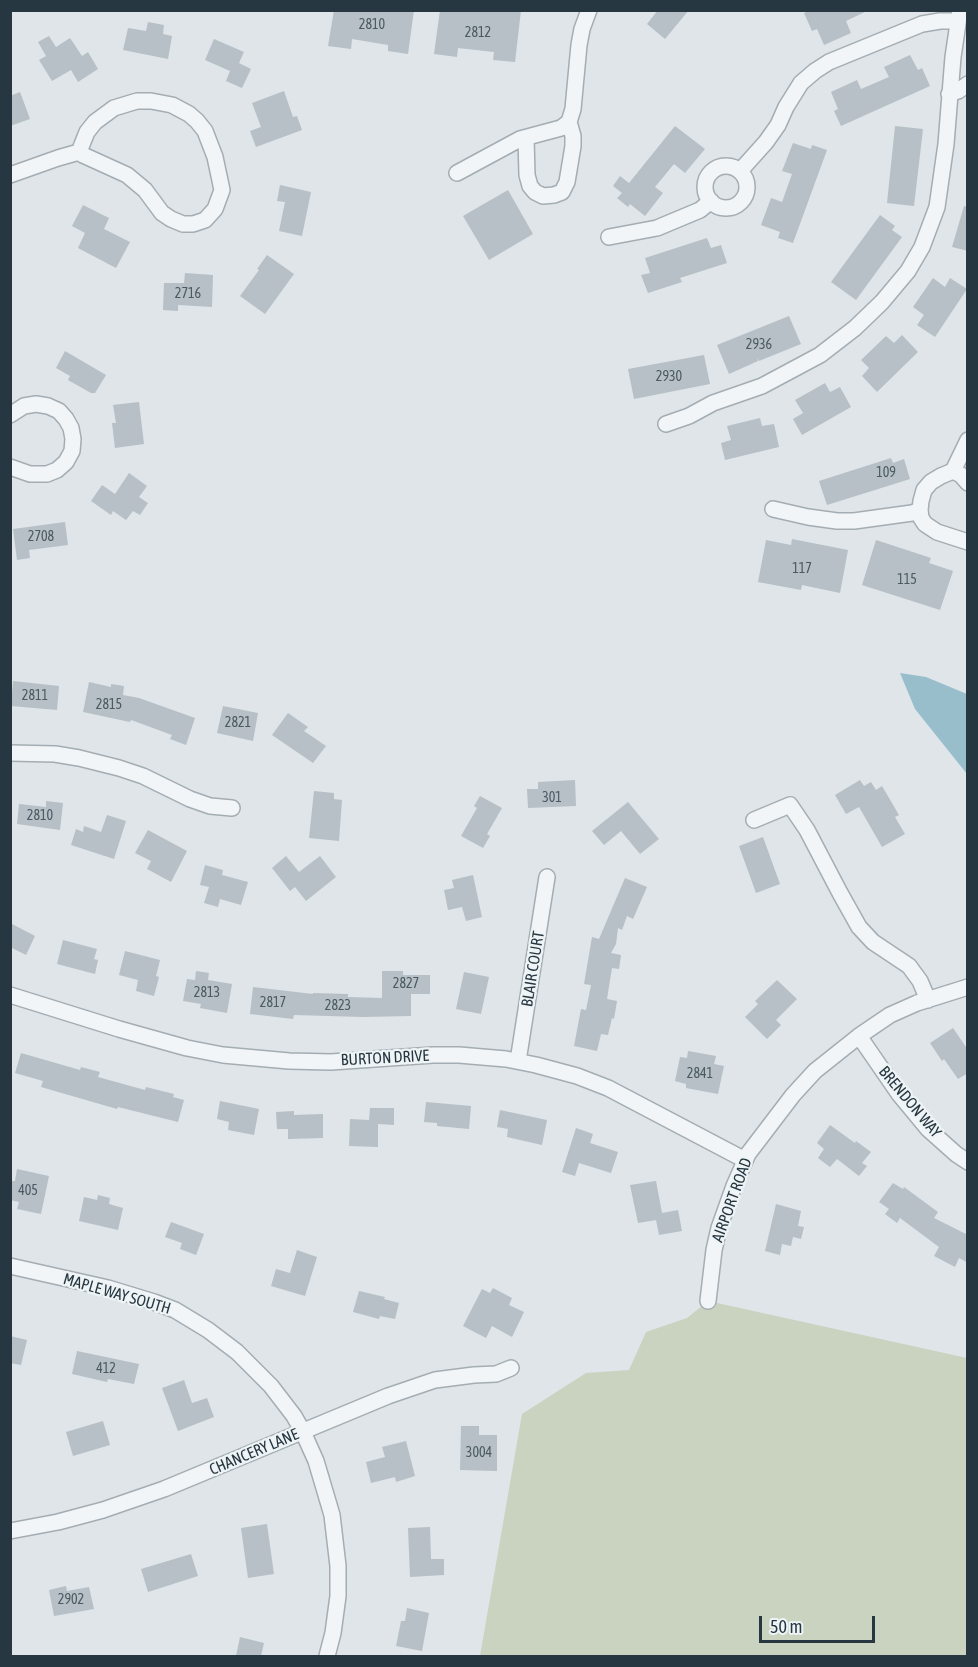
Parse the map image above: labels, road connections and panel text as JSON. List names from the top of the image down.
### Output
{
  "streets": {
    "street": [
      "BLAIR COURT",
      "BURTON DRIVE",
      "BRENDON WAY",
      "AIRPORT ROAD",
      "MAPLE WAY SOUTH",
      "CHANCERY LANE"
    ]
  },
  "crossings": [
    ["BLAIR COURT", "BURTON DRIVE"],
    ["BURTON DRIVE", "AIRPORT ROAD"],
    ["BRENDON WAY", "AIRPORT ROAD"],
    ["MAPLE WAY SOUTH", "CHANCERY LANE"]
  ],
  "house_numbers": [
    "2810",
    "2812",
    "2716",
    "2936",
    "2930",
    "109",
    "2708",
    "117",
    "115",
    "2811",
    "2815",
    "2821",
    "301",
    "2810",
    "2827",
    "2813",
    "2817",
    "2823",
    "2841",
    "405",
    "412",
    "3004",
    "2902"
  ],
  "scale_bar": "50 m"
}
